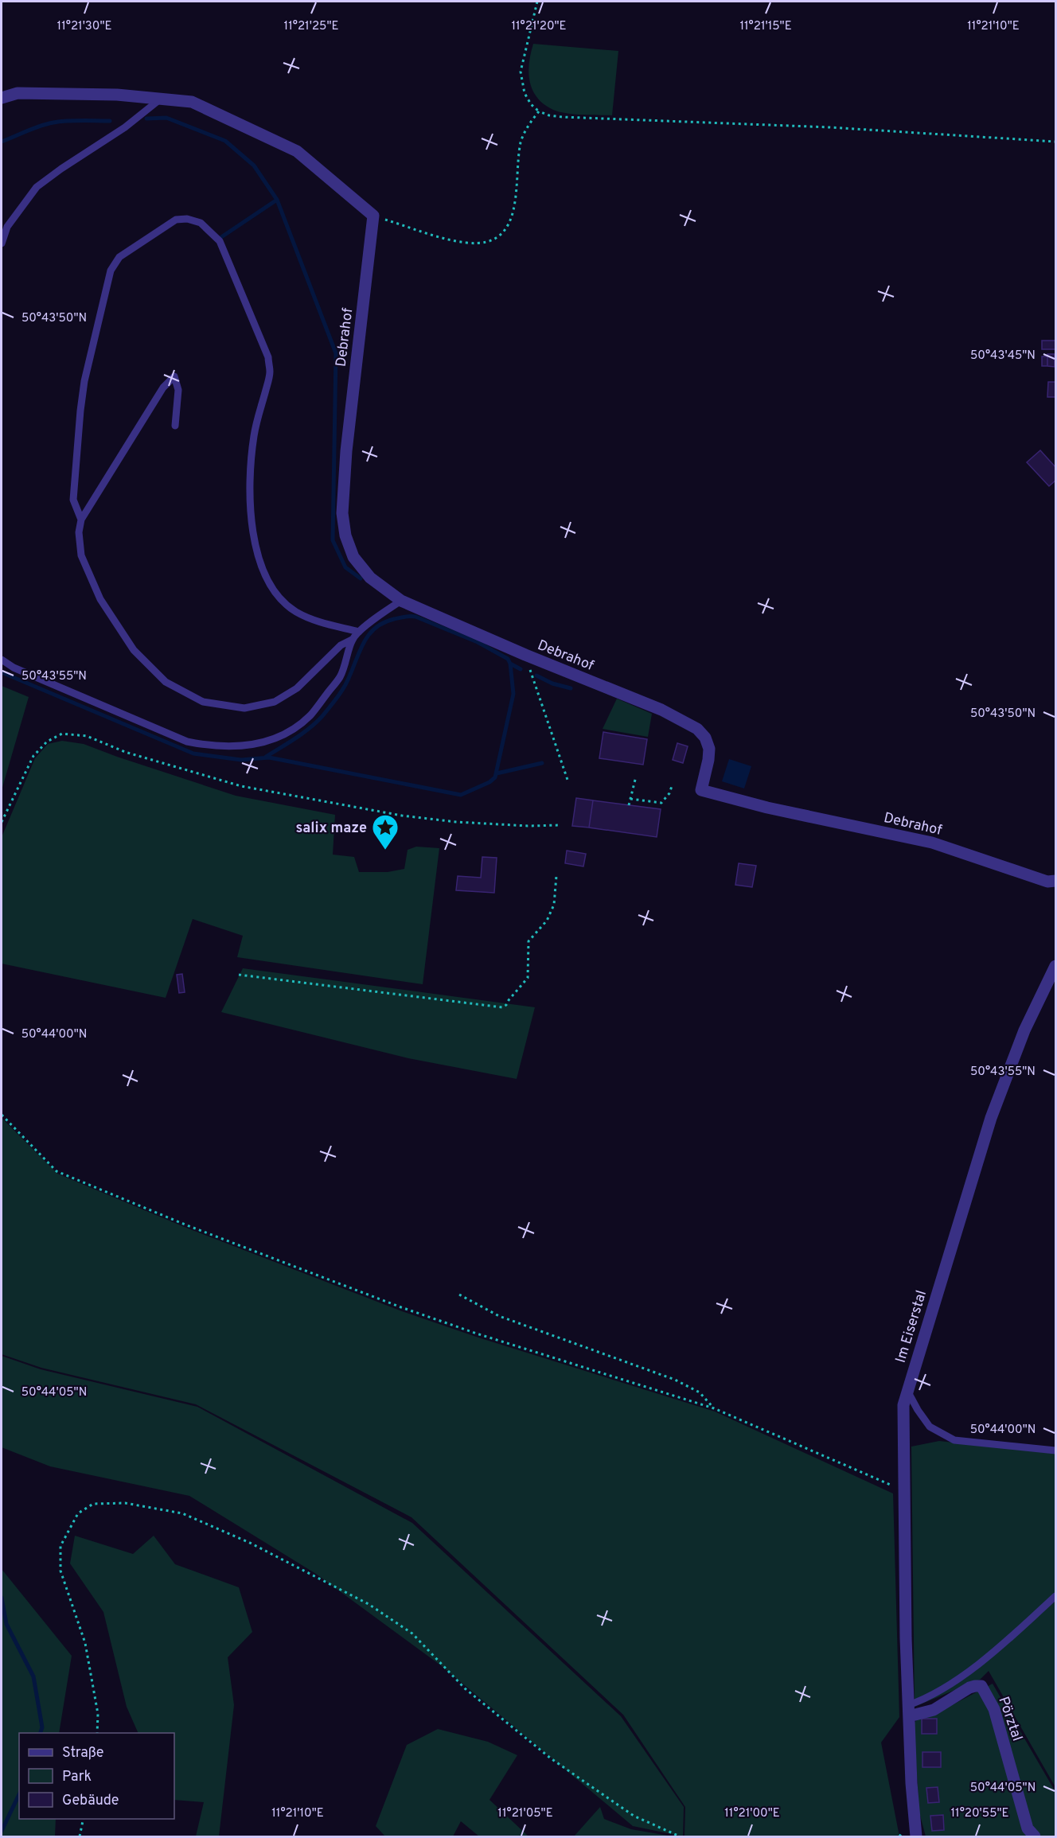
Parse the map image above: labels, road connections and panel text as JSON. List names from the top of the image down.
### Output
{
  "streets": {
    "street": ["Debrahof", "Im Eiserstal", "Pörztal"]
  },
  "crossings": [
    ["Im Eiserstal", "Pörztal"]
  ],
  "places": {
    "place": ["salix maze"]
  },
  "legend": ["Straße", "Park", "Gebäude"],
  "coordinates": [
    "11°21'20\"E",
    "11°21'10\"E",
    "11°21'30\"E",
    "11°21'25\"E",
    "11°21'15\"E",
    "50°43'50\"N",
    "50°43'45\"N",
    "50°43'55\"N",
    "50°44'00\"N",
    "50°44'05\"N",
    "11°21'05\"E",
    "11°21'00\"E",
    "11°20'55\"E"
  ]
}
